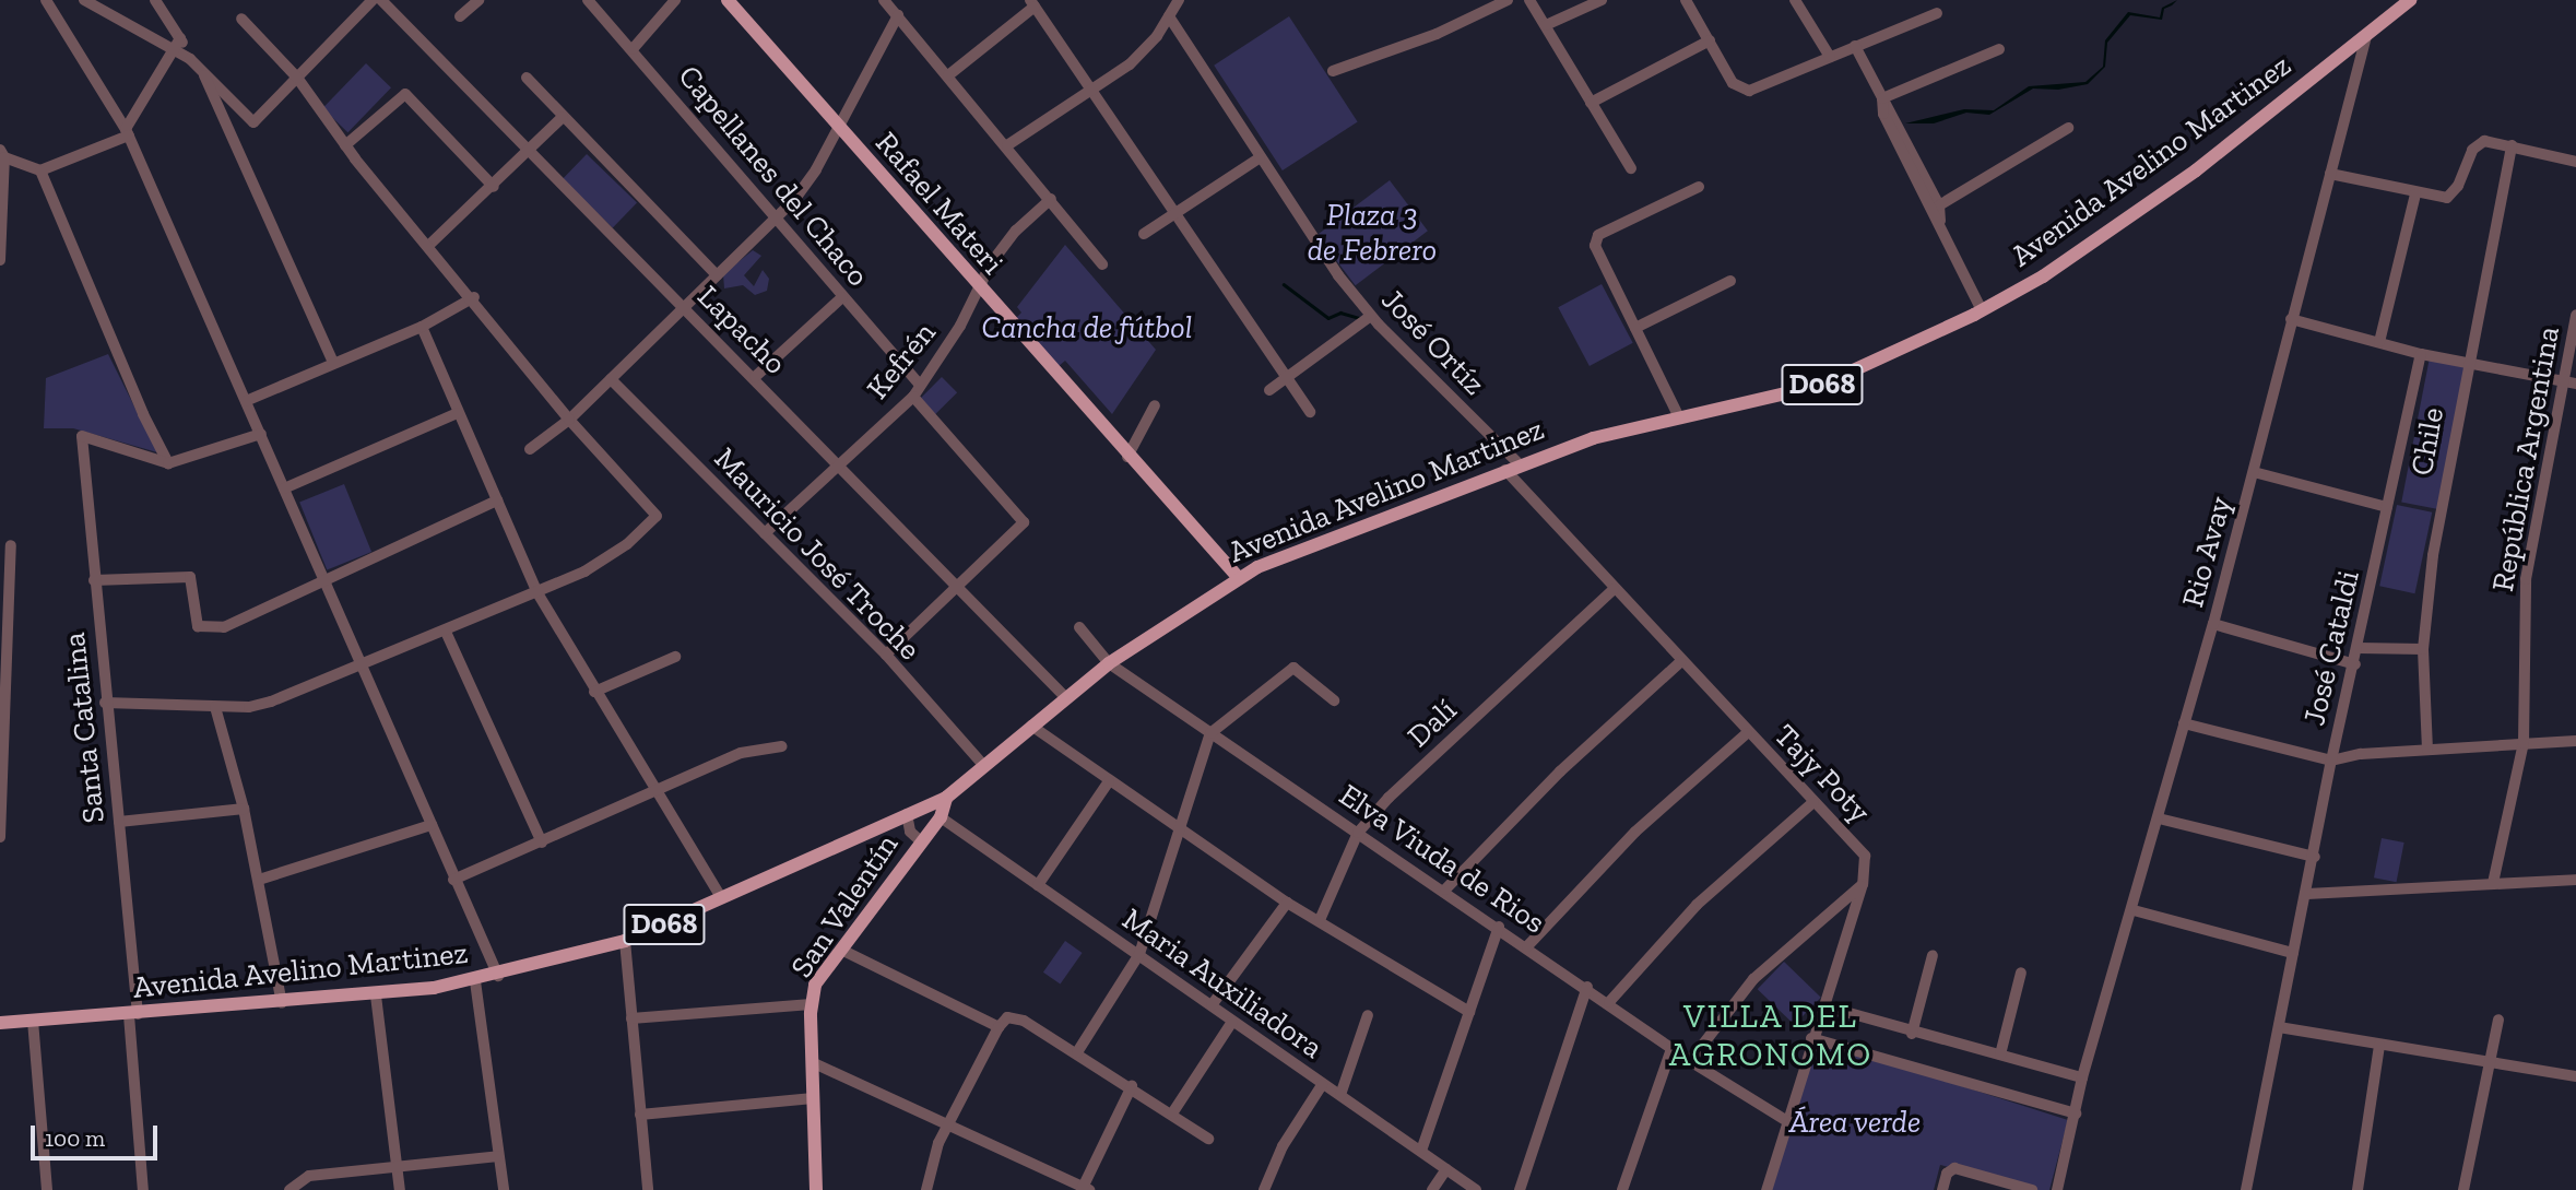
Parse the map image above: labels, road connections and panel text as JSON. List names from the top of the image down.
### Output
{
  "streets": {
    "main road": [
      "Avenida Avelino Martinez",
      "Rafael Materi",
      "D068",
      "San Valentín"
    ],
    "street": [
      "Capellanes del Chaco",
      "Lapacho",
      "José Ortíz",
      "Kefrén",
      "Chile",
      "República Argentina",
      "Rio Avay",
      "Mauricio José Troche",
      "José Cataldi",
      "Dalí",
      "Santa Catalina",
      "Tajy Poty",
      "Elva Viuda de Rios",
      "Maria Auxiliadora"
    ]
  },
  "crossings": [
    ["Avenida Avelino Martinez", "Rafael Materi"],
    ["Avenida Avelino Martinez", "Lapacho"],
    ["Avenida Avelino Martinez", "José Ortíz"],
    ["Avenida Avelino Martinez", "Rio Avay"],
    ["Avenida Avelino Martinez", "Mauricio José Troche"],
    ["Avenida Avelino Martinez", "Santa Catalina"],
    ["Avenida Avelino Martinez", "Tajy Poty"],
    ["Avenida Avelino Martinez", "Elva Viuda de Rios"],
    ["Avenida Avelino Martinez", "San Valentín"],
    ["Capellanes del Chaco", "Kefrén"],
    ["Rafael Materi", "Kefrén"],
    ["Lapacho", "Kefrén"],
    ["Kefrén", "Mauricio José Troche"],
    ["Dalí", "Tajy Poty"],
    ["Dalí", "Elva Viuda de Rios"],
    ["Tajy Poty", "Elva Viuda de Rios"],
    ["San Valentín", "Maria Auxiliadora"]
  ],
  "districts": ["VILLA DEL AGRONOMO"],
  "parks": ["Plaza 3 de Febrero", "Cancha de fútbol", "Área verde"],
  "scale_bar": "100 m"
}
